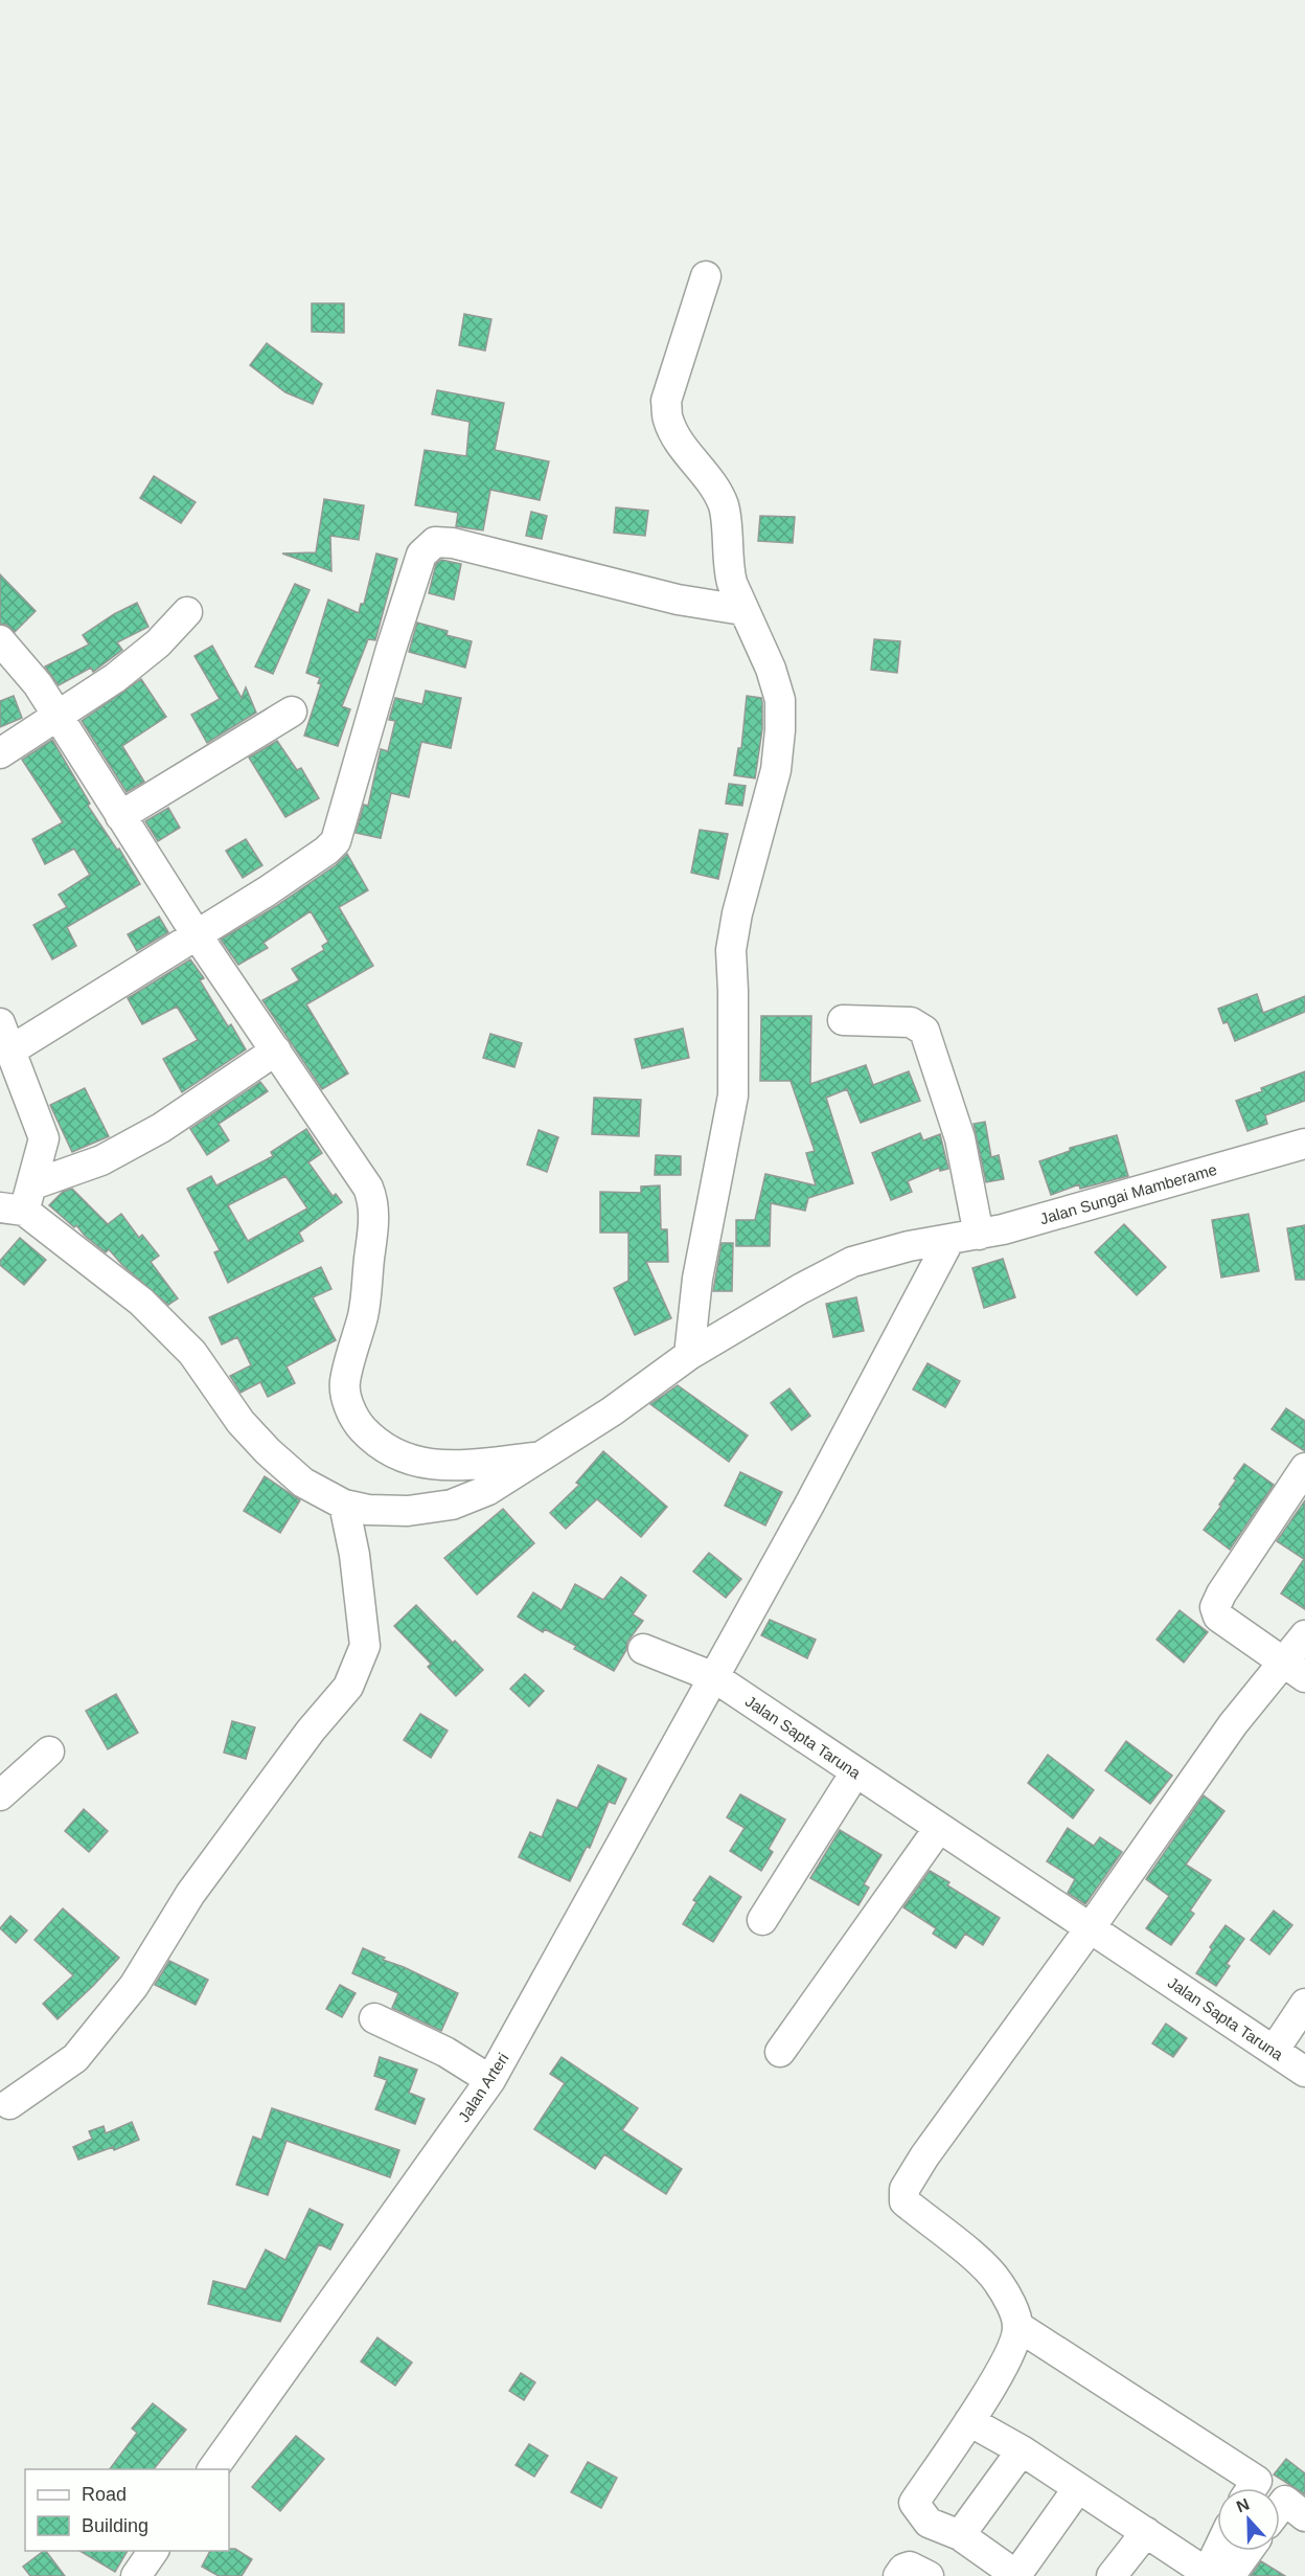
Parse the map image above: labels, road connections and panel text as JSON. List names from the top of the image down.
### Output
{
  "streets": {
    "street": ["Jalan Sungai Mamberame", "Jalan Sapta Taruna", "Jalan Arteri"]
  },
  "crossings": [
    ["Jalan Sapta Taruna", "Jalan Arteri"]
  ],
  "legend": ["Road", "Building"],
  "north": "top"
}
